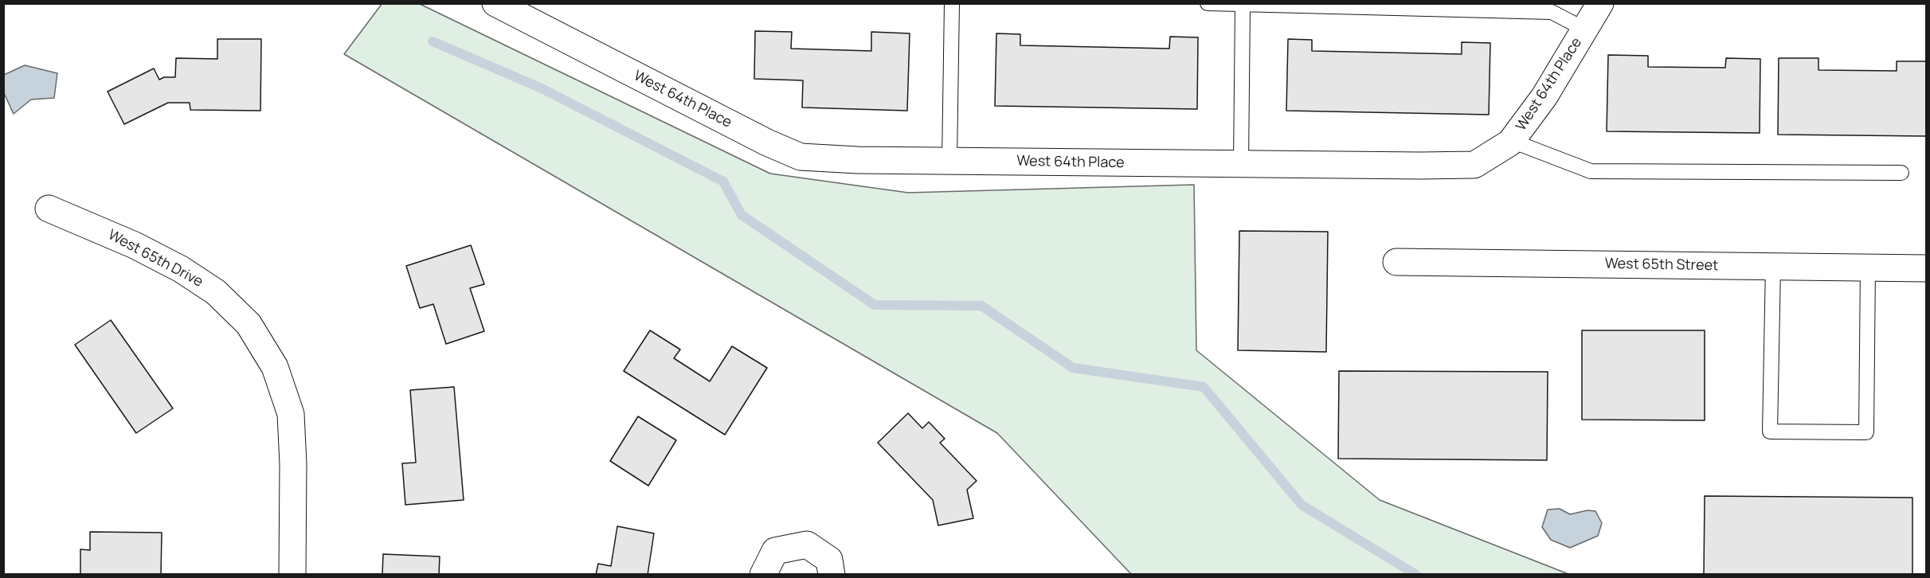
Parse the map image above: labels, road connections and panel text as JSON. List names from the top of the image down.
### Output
{
  "streets": {
    "street": ["West 64th Place", "West 65th Drive", "West 65th Street"]
  }
}
